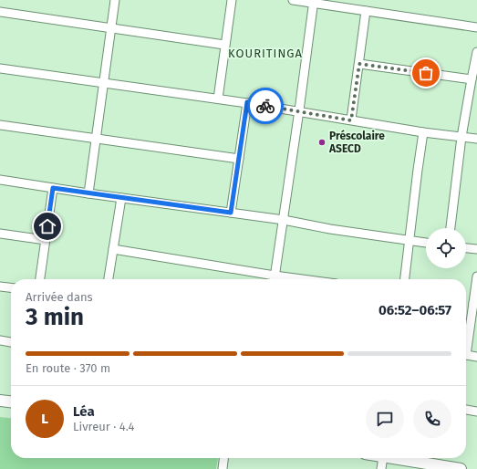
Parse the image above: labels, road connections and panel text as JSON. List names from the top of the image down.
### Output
{
  "districts": ["KOURITINGA"],
  "places": ["Préscolaire ASECD"],
  "page": {
    "heading": ["3 min", "Arrivée dans", "06:52–06:57"],
    "panel": ["Léa", "Livreur · 4.4"],
    "bar": "En route · 370 m",
    "round": "L"
  }
}
